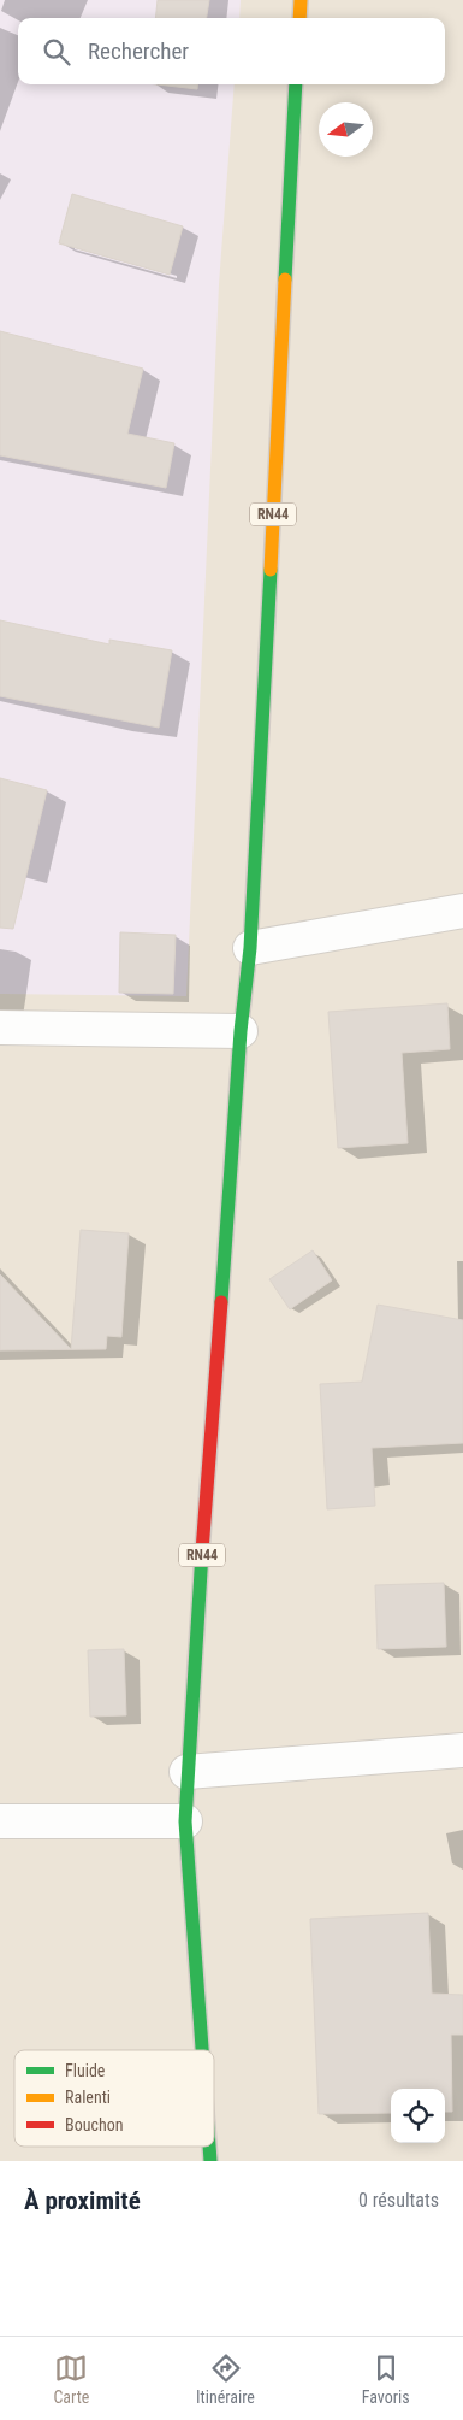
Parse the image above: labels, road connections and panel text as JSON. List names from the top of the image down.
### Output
{
  "streets": {
    "main road": ["RN44"]
  },
  "legend": ["Fluide", "Ralenti", "Bouchon"],
  "north": "left",
  "page": {
    "search": "Rechercher",
    "heading": ["À proximité", "0 résultats"],
    "nav": ["Carte", "Itinéraire", "Favoris"]
  }
}
